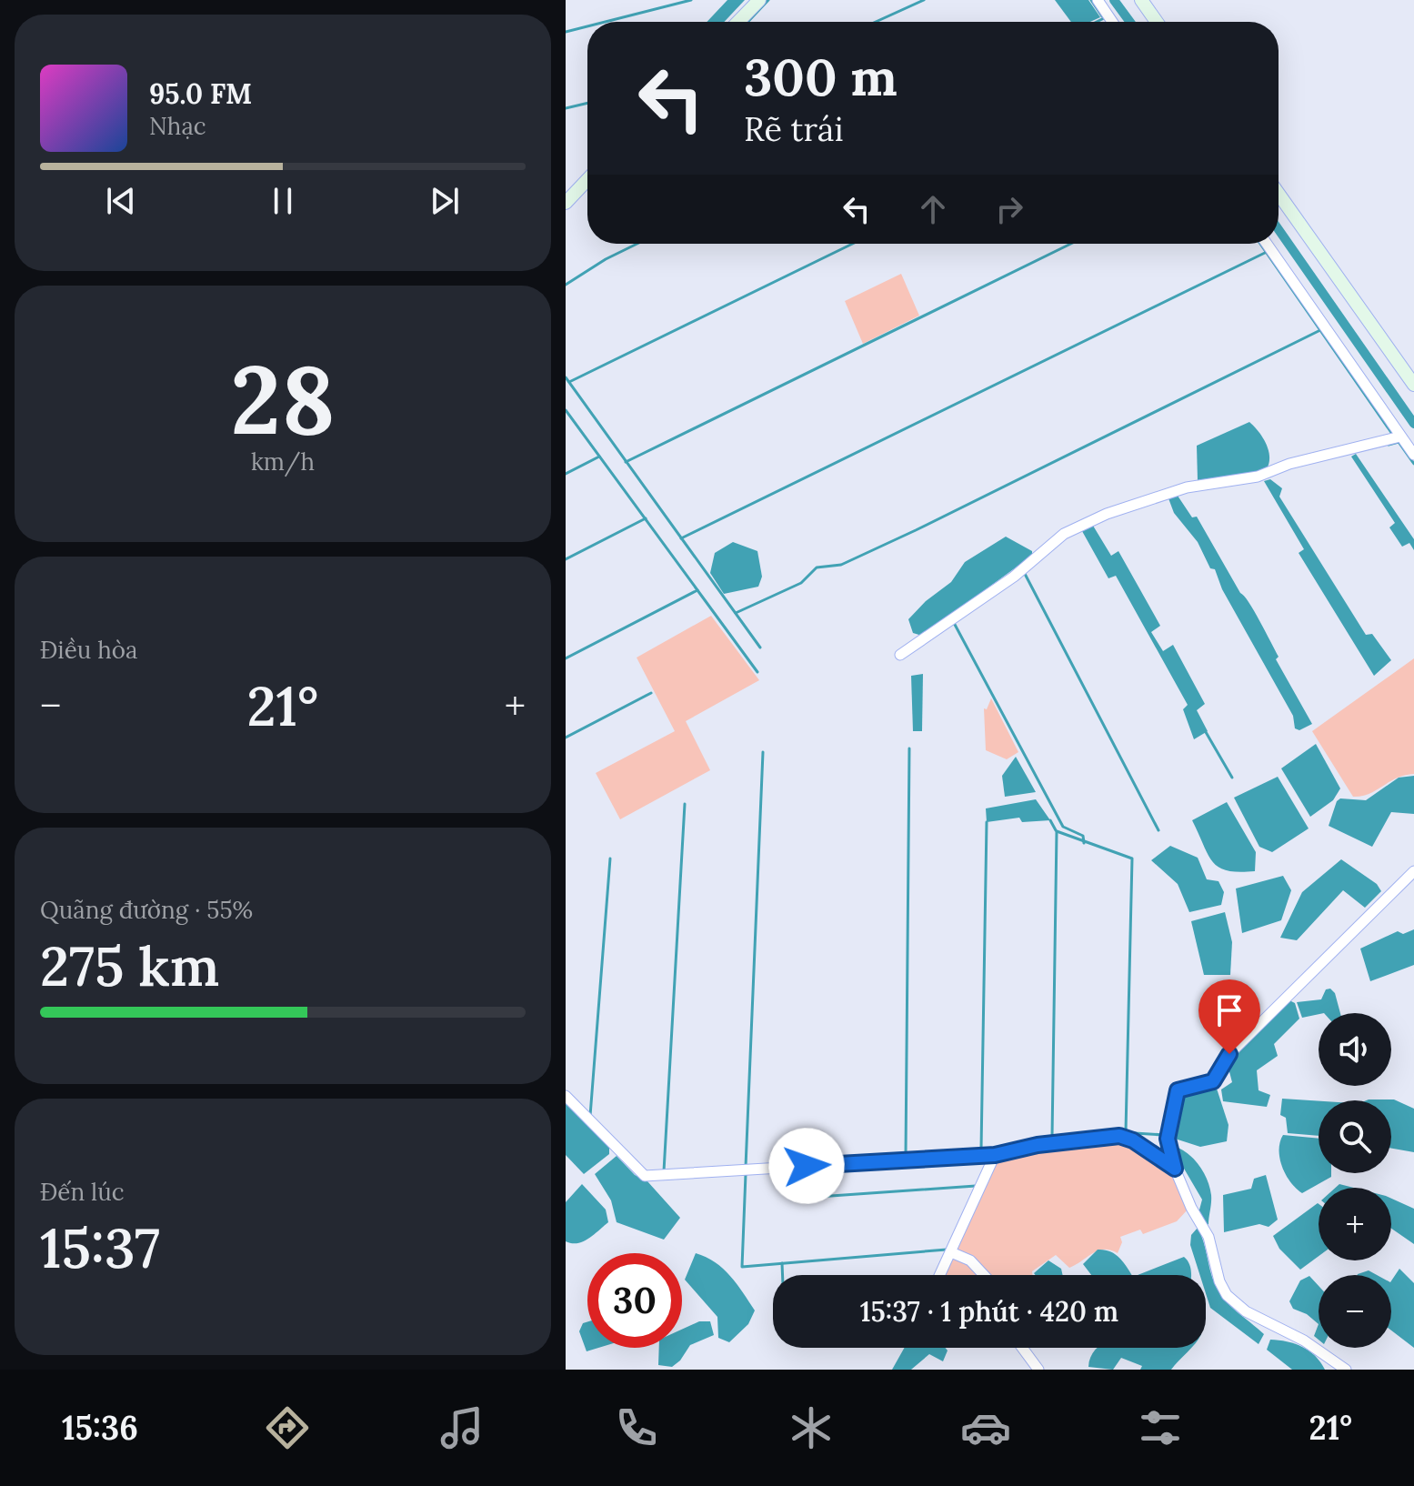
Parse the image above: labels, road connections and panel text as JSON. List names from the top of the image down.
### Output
{
  "page": {
    "turn": ["300 m", "Rẽ trái"],
    "song": ["95.0 FM", "Nhạc"],
    "tile": [
      ["28", "km/h"],
      "Điều hòa",
      ["Quãng đường · 55%", "275 km"],
      ["Đến lúc", "15:37"]
    ],
    "heat": ["−", "21°", "+"],
    "map_buttons": ["+", "−"],
    "limit": "30",
    "trip": "15:37 · 1 phút · 420 m",
    "tabs": ["15:36", "21°"]
  }
}
